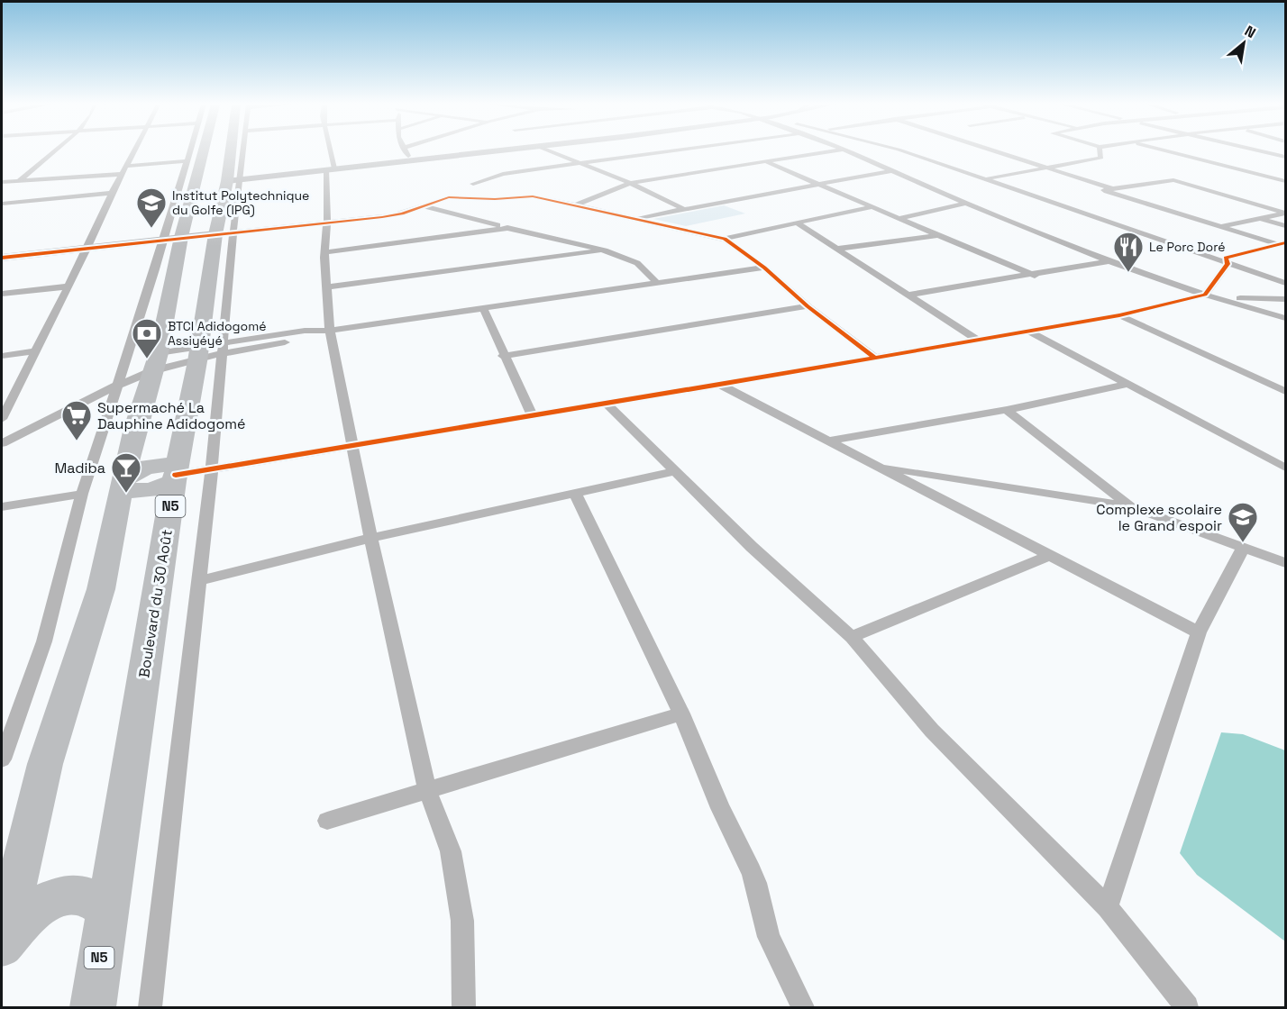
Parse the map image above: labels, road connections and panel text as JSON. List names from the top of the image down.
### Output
{
  "streets": {
    "highway": ["N5", "Boulevard du 30 Août"]
  },
  "places": {
    "school or university": ["Institut Polytechnique du Golfe (IPG)", "Complexe scolaire le Grand espoir"],
    "restaurant": ["Le Porc Doré"],
    "bank": ["BTCI Adidogomé Assiyéyé"],
    "supermarket": ["Supermaché La Dauphine Adidogomé"],
    "bar": ["Madiba"]
  },
  "north": "top right"
}
